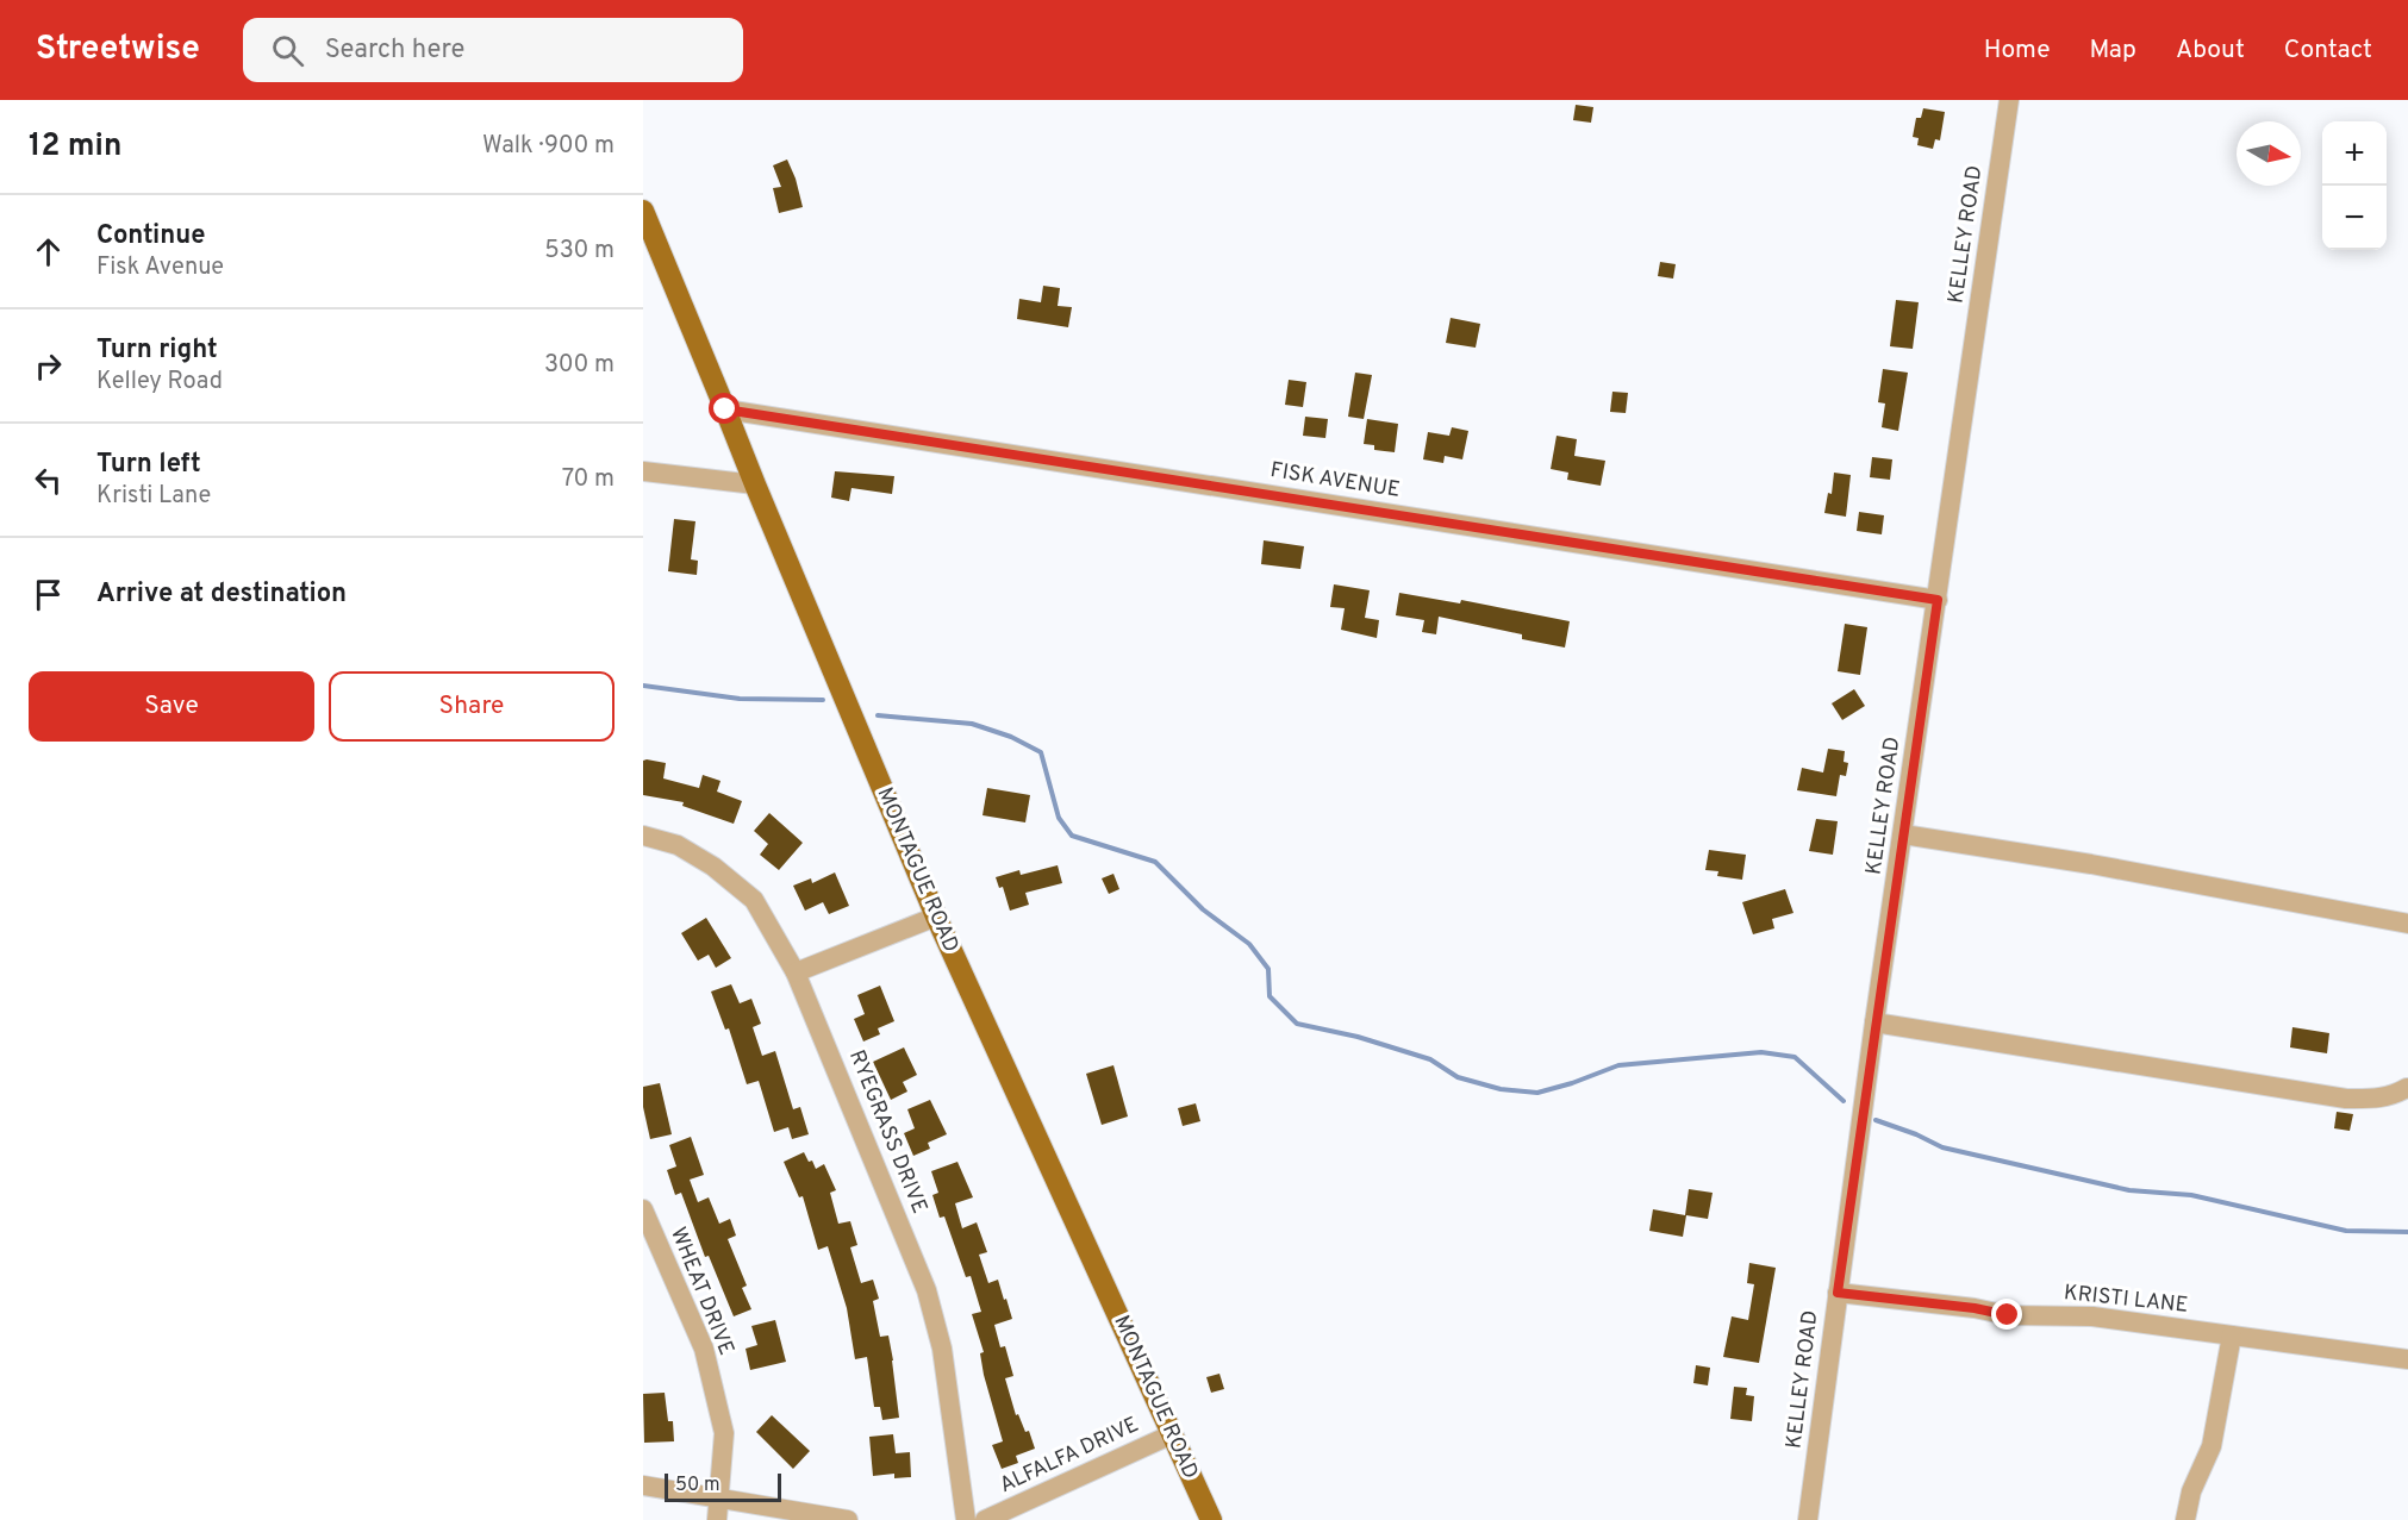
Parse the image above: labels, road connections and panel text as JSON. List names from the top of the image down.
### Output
{
  "streets": {
    "main road": ["MONTAGUE ROAD"],
    "street": [
      "KELLEY ROAD",
      "FISK AVENUE",
      "RYEGRASS DRIVE",
      "WHEAT DRIVE",
      "KRISTI LANE",
      "ALFALFA DRIVE"
    ]
  },
  "crossings": [
    ["KELLEY ROAD", "FISK AVENUE"],
    ["KELLEY ROAD", "KRISTI LANE"],
    ["FISK AVENUE", "MONTAGUE ROAD"],
    ["MONTAGUE ROAD", "ALFALFA DRIVE"]
  ],
  "scale_bar": "50 m",
  "north": "right",
  "page": {
    "header": "Streetwise",
    "search": "Search here",
    "nav": [
      "Home",
      "Map",
      "About",
      "Contact"
    ],
    "heading": ["12 min", "Walk · 900 m"],
    "map_buttons": ["+", "−"],
    "list": [
      ["Continue", "Fisk Avenue", "530 m"],
      ["Turn right", "Kelley Road", "300 m"],
      ["Turn left", "Kristi Lane", "70 m"],
      "Arrive at destination"
    ],
    "buttons": ["Save", "Share"],
    "scale": "50 m"
  }
}
